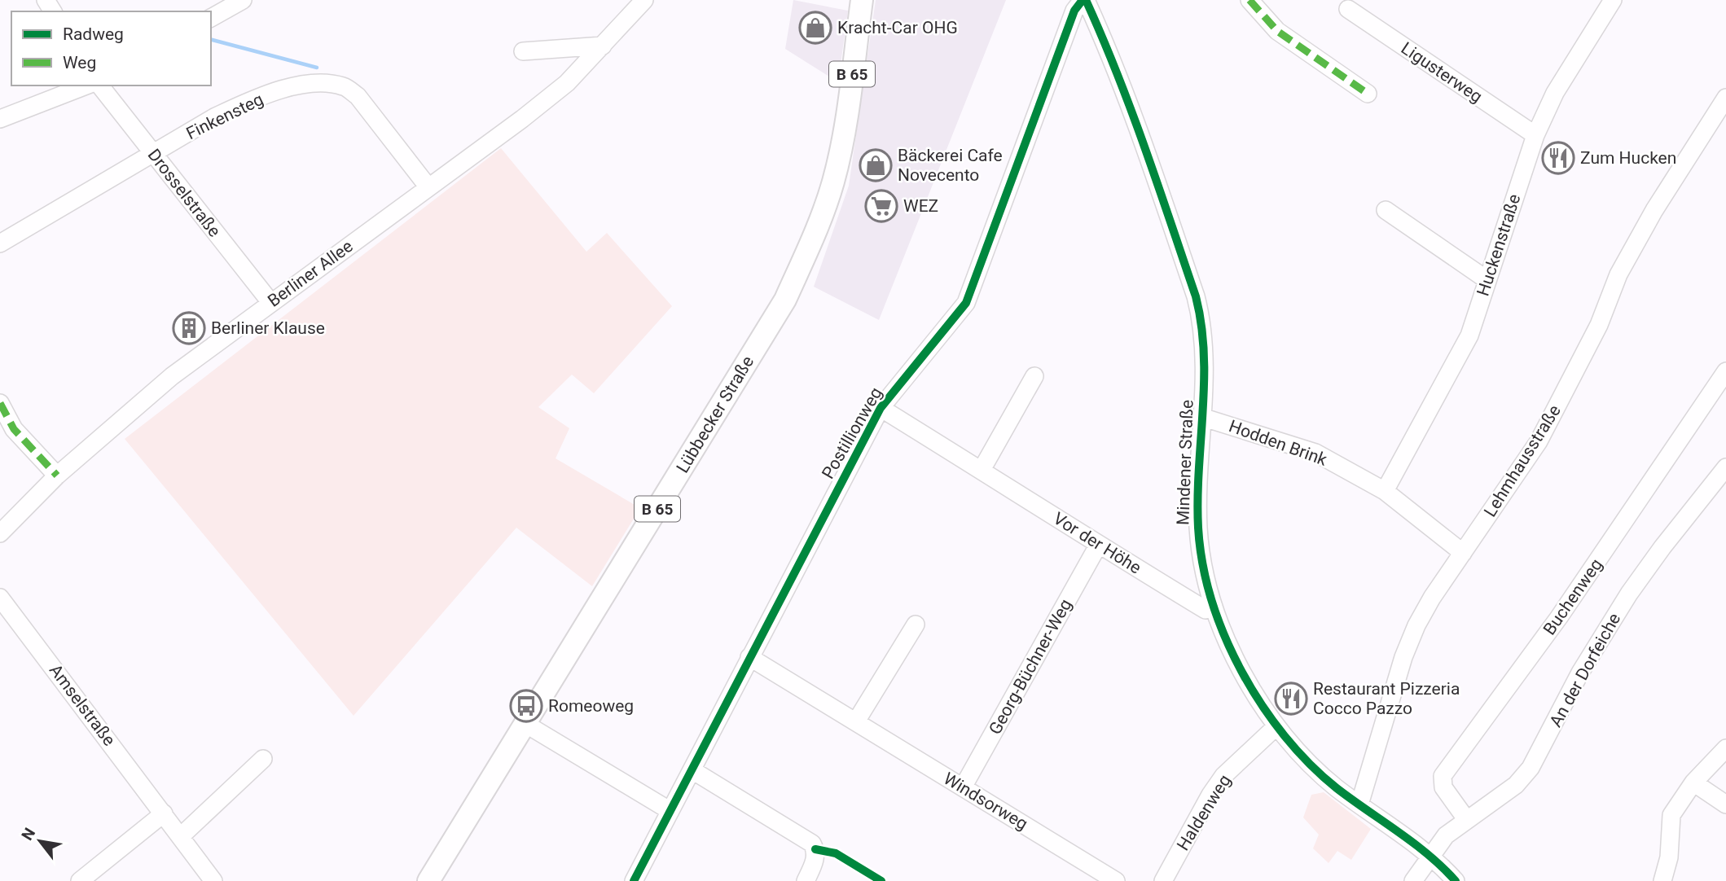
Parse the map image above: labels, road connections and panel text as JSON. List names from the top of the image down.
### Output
{
  "streets": {
    "main road": ["B 65", "Lübbecker Straße"],
    "street": [
      "Ligusterweg",
      "Finkensteg",
      "Drosselstraße",
      "Huckenstraße",
      "Berliner Allee",
      "Postillionweg",
      "Hodden Brink",
      "Lehmhausstraße",
      "Mindener Straße",
      "Vor der Höhe",
      "Buchenweg",
      "Georg-Büchner-Weg",
      "An der Dorfeiche",
      "Amselstraße",
      "Windsorweg",
      "Haldenweg"
    ]
  },
  "crossings": [
    ["Ligusterweg", "Huckenstraße"],
    ["Finkensteg", "Drosselstraße"],
    ["Finkensteg", "Berliner Allee"],
    ["Drosselstraße", "Berliner Allee"],
    ["Huckenstraße", "Hodden Brink"],
    ["Postillionweg", "Mindener Straße"],
    ["Postillionweg", "Vor der Höhe"],
    ["Postillionweg", "Windsorweg"],
    ["Hodden Brink", "Lehmhausstraße"],
    ["Hodden Brink", "Mindener Straße"],
    ["Lehmhausstraße", "Mindener Straße"],
    ["Mindener Straße", "Vor der Höhe"],
    ["Mindener Straße", "An der Dorfeiche"],
    ["Mindener Straße", "Haldenweg"],
    ["Vor der Höhe", "Georg-Büchner-Weg"],
    ["Buchenweg", "An der Dorfeiche"],
    ["Georg-Büchner-Weg", "Windsorweg"]
  ],
  "places": {
    "shop": ["Kracht-Car OHG", "Bäckerei Cafe Novecento"],
    "restaurant": ["Zum Hucken", "Restaurant Pizzeria Cocco Pazzo"],
    "supermarket": ["WEZ"],
    "building": ["Berliner Klause"],
    "bus stop": ["Romeoweg"]
  },
  "legend": ["Radweg", "Weg"],
  "north": "top left"
}
